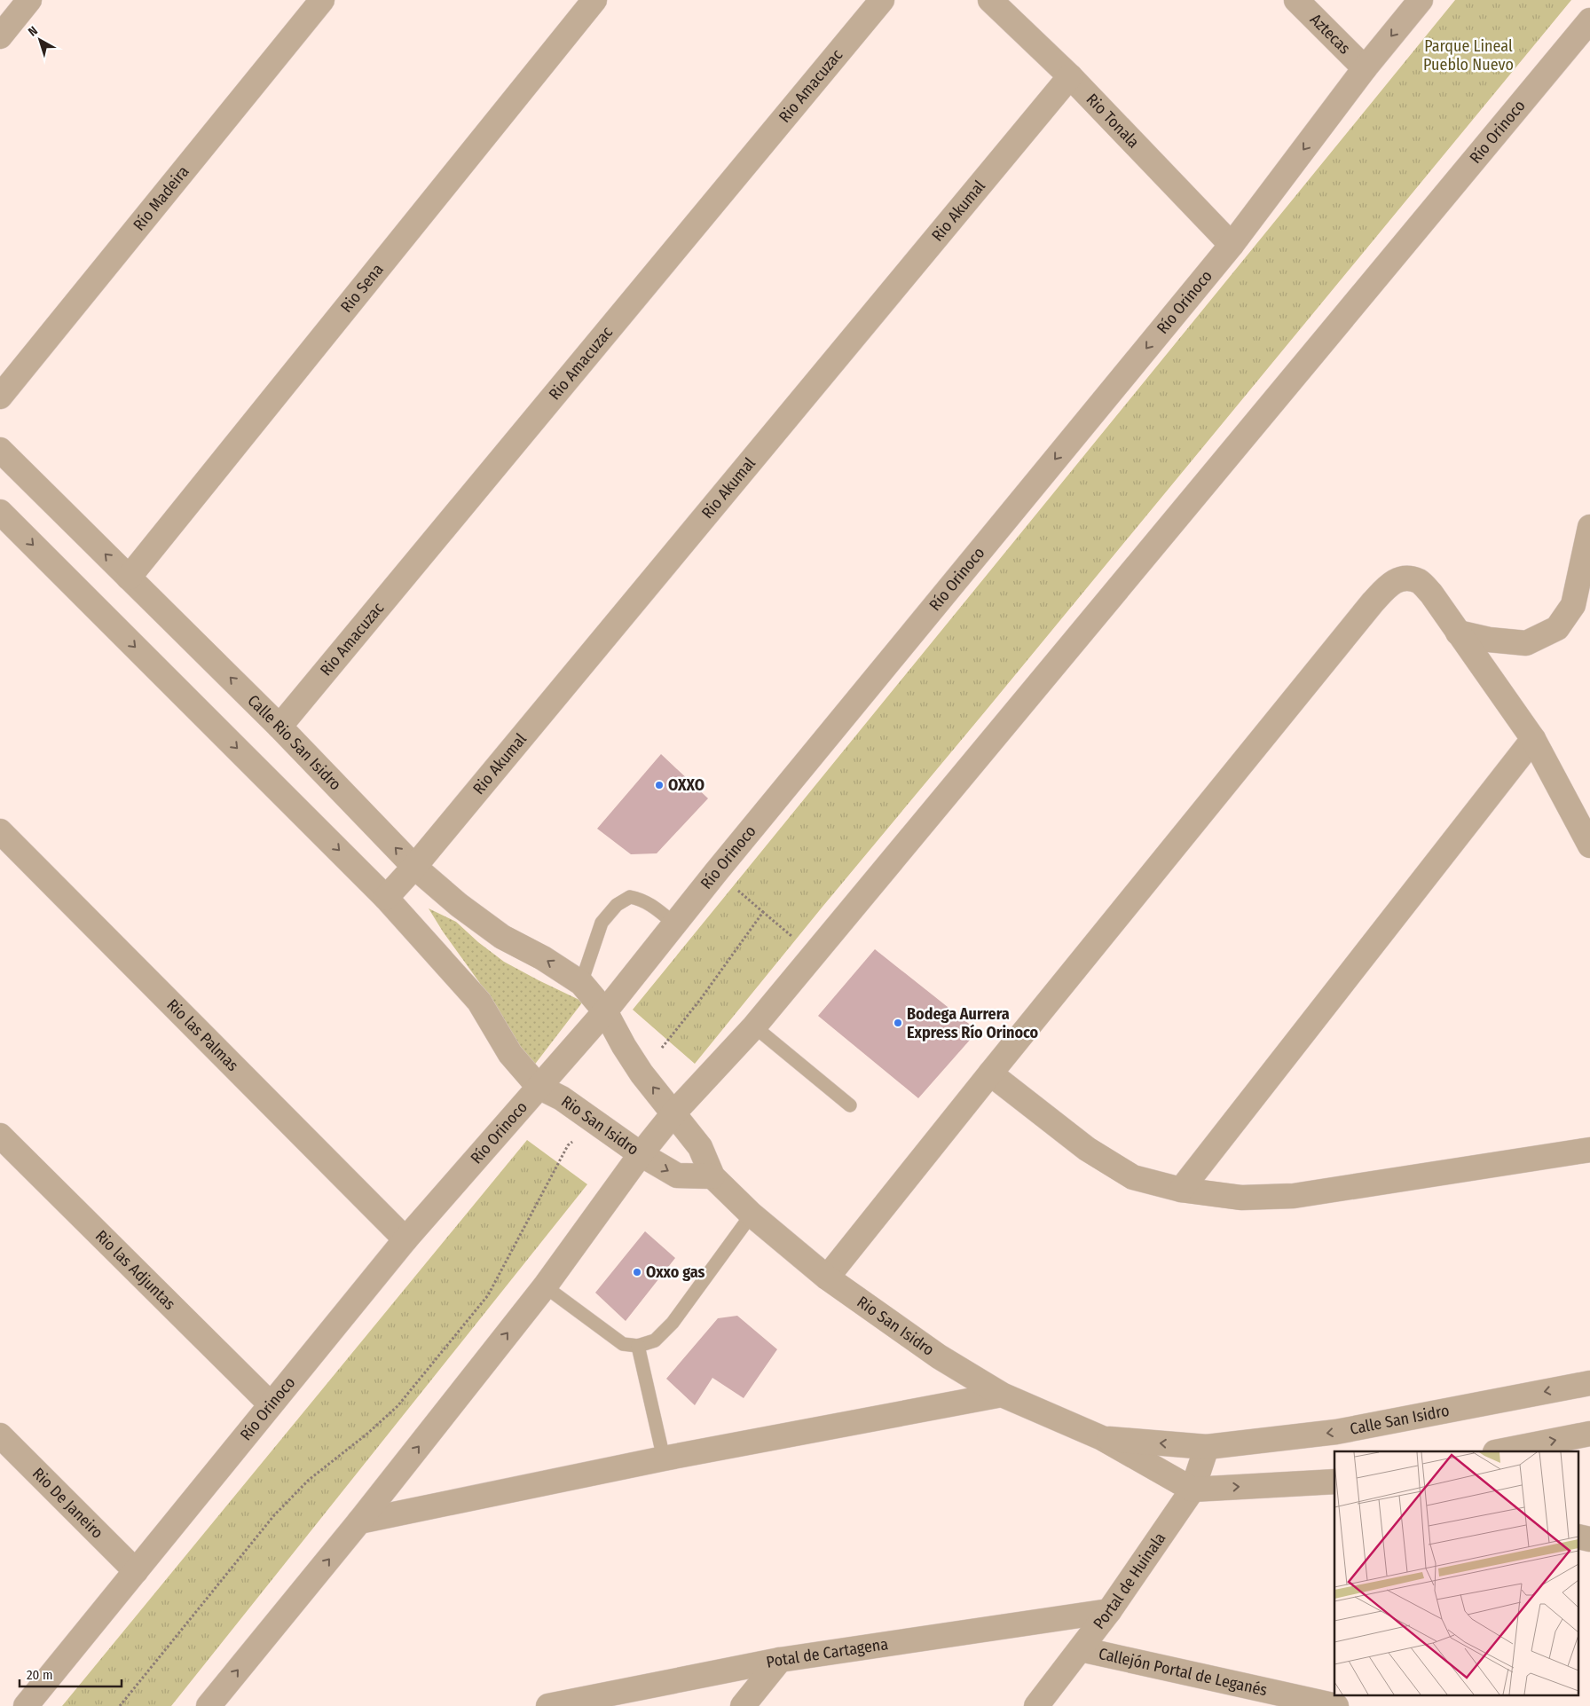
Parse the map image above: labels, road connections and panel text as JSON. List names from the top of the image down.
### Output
{
  "streets": {
    "street": [
      "Aztecas",
      "Rio Amacuzac",
      "Rio Tonala",
      "Río Orinoco",
      "Río Madeira",
      "Rio Akumal",
      "Rio Sena",
      "Calle Rio San Isidro",
      "Rio las Palmas",
      "Rio San Isidro",
      "Rio las Adjuntas",
      "Calle San Isidro",
      "Rio De Janeiro",
      "Portal de Huinala",
      "Potal de Cartagena",
      "Callejón Portal de Leganés"
    ]
  },
  "crossings": [
    ["Aztecas", "Río Orinoco"],
    ["Rio Amacuzac", "Calle Rio San Isidro"],
    ["Rio Tonala", "Río Orinoco"],
    ["Rio Tonala", "Rio Akumal"],
    ["Río Orinoco", "Calle Rio San Isidro"],
    ["Río Orinoco", "Rio las Palmas"],
    ["Río Orinoco", "Rio San Isidro"],
    ["Río Orinoco", "Rio las Adjuntas"],
    ["Río Orinoco", "Rio De Janeiro"],
    ["Rio Akumal", "Calle Rio San Isidro"],
    ["Rio Sena", "Calle Rio San Isidro"],
    ["Calle Rio San Isidro", "Rio San Isidro"],
    ["Rio San Isidro", "Calle San Isidro"],
    ["Rio San Isidro", "Portal de Huinala"],
    ["Calle San Isidro", "Portal de Huinala"],
    ["Portal de Huinala", "Potal de Cartagena"],
    ["Portal de Huinala", "Callejón Portal de Leganés"]
  ],
  "parks": ["Parque Lineal Pueblo Nuevo"],
  "places": ["OXXO", "Bodega Aurrera Express Río Orinoco", "Oxxo gas"],
  "scale_bar": "20 m",
  "north": "top left"
}
